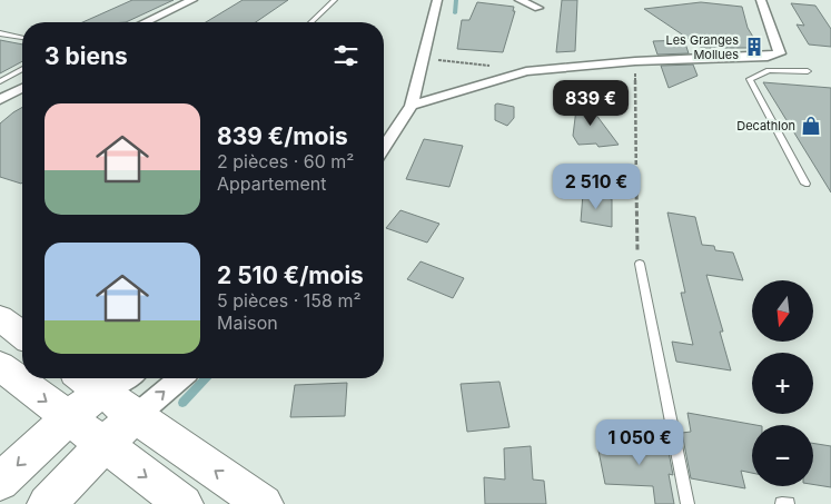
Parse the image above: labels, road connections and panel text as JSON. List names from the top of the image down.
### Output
{
  "places": {
    "building": ["Les Granges Mollues"],
    "shop": ["Decathlon"]
  },
  "north": "bottom",
  "page": {
    "heading": "3 biens",
    "price": ["839 €", "2 510 €", "1 050 €"],
    "list": [
      {
        "name": "839 €/mois",
        "note": "2 pièces · 60 m² · Appartement"
      },
      {
        "name": "2 510 €/mois",
        "note": "5 pièces · 158 m² · Maison"
      }
    ],
    "map_buttons": ["+", "−"]
  }
}
